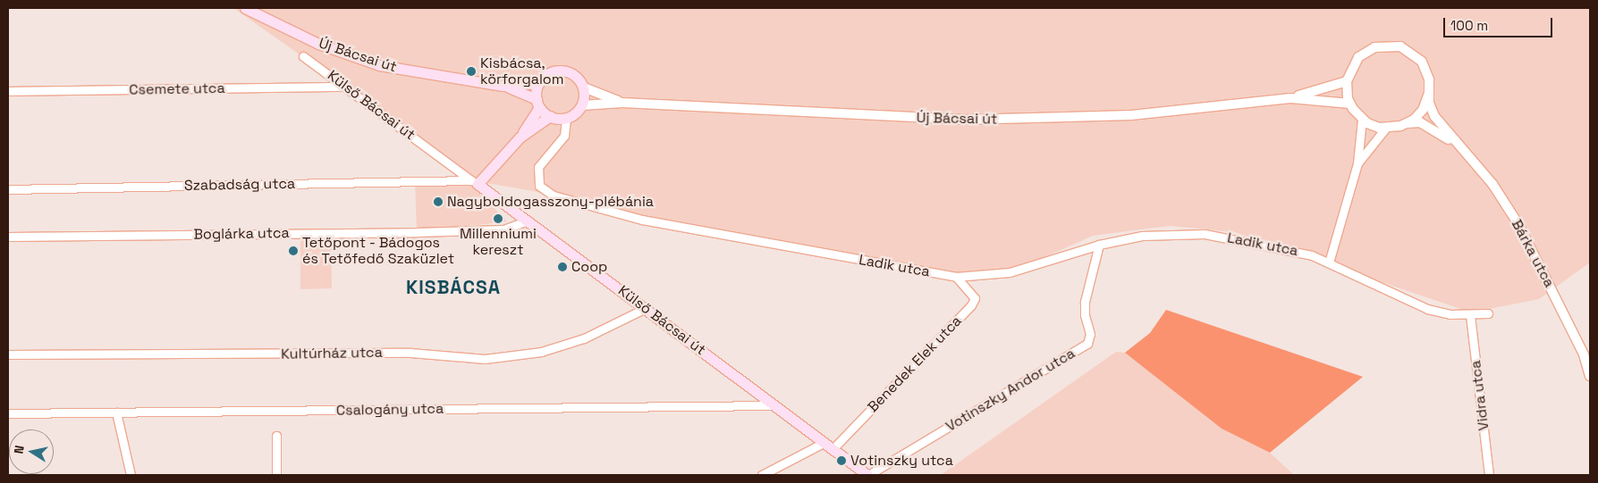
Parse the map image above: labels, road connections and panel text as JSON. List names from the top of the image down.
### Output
{
  "streets": {
    "main road": ["Új Bácsai út", "Külső Bácsai út"],
    "street": [
      "Csemete utca",
      "Szabadság utca",
      "Boglárka utca",
      "Ladik utca",
      "Bárka utca",
      "Kultúrház utca",
      "Benedek Elek utca",
      "Votinszky Andor utca",
      "Vidra utca",
      "Csalogány utca"
    ]
  },
  "crossings": [
    ["Új Bácsai út", "Ladik utca"],
    ["Csemete utca", "Külső Bácsai út"],
    ["Külső Bácsai út", "Szabadság utca"],
    ["Külső Bácsai út", "Boglárka utca"],
    ["Külső Bácsai út", "Kultúrház utca"],
    ["Külső Bácsai út", "Benedek Elek utca"],
    ["Külső Bácsai út", "Votinszky Andor utca"],
    ["Külső Bácsai út", "Csalogány utca"],
    ["Ladik utca", "Benedek Elek utca"],
    ["Ladik utca", "Votinszky Andor utca"],
    ["Ladik utca", "Vidra utca"]
  ],
  "districts": ["KISBÁCSA"],
  "places": [
    "Kisbácsa, körforgalom",
    "Nagyboldogasszony-plébánia",
    "Millenniumi kereszt",
    "Tetőpont - Bádogos és Tetőfedő Szaküzlet",
    "Coop",
    "Votinszky utca"
  ],
  "scale_bar": "100 m",
  "north": "left"
}
